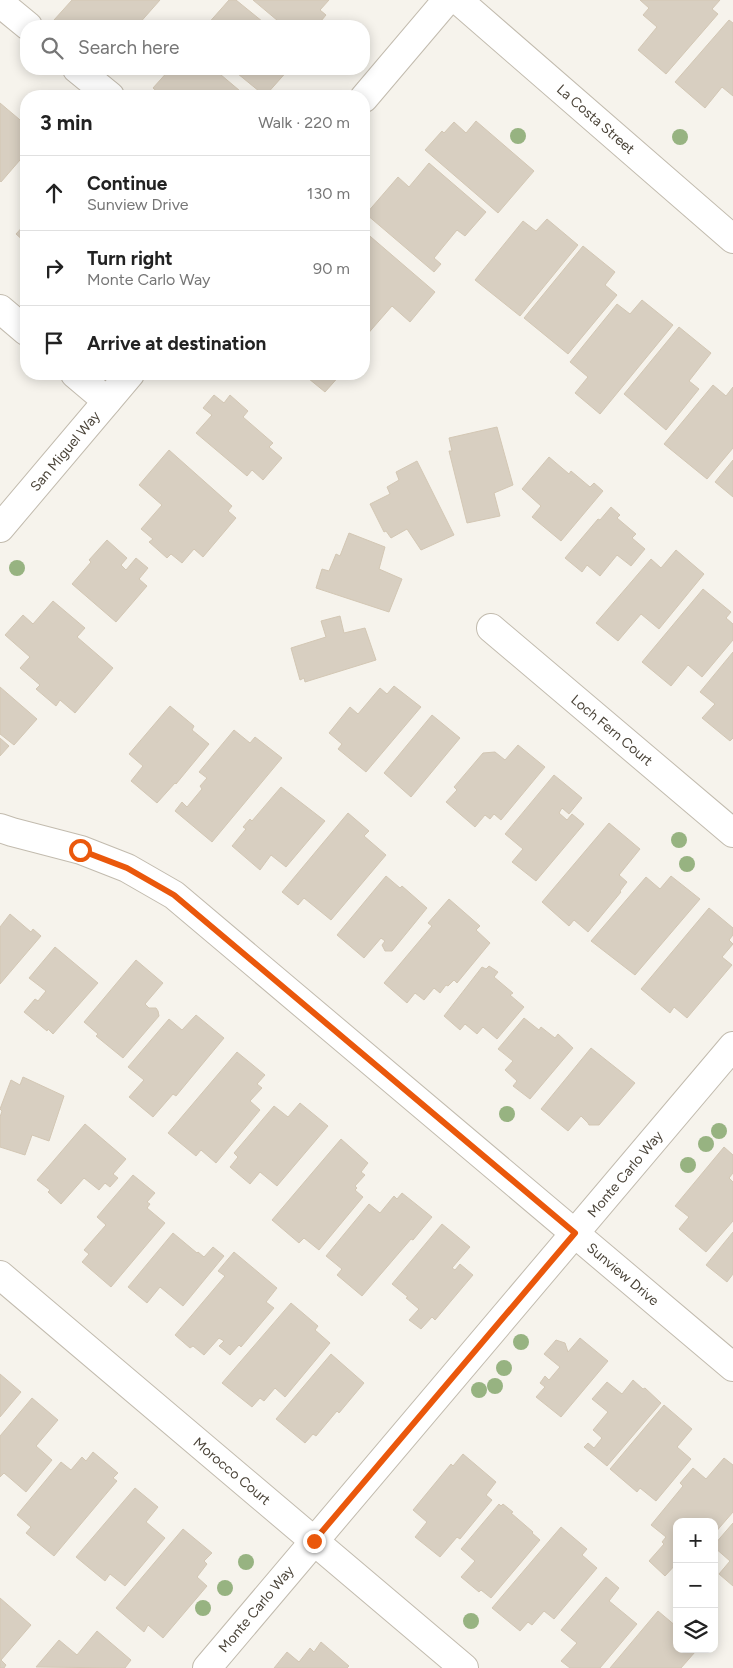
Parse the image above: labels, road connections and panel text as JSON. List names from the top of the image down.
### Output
{
  "streets": {
    "street": [
      "La Costa Street",
      "San Miguel Way",
      "Loch Fern Court",
      "Monte Carlo Way",
      "Sunview Drive",
      "Morocco Court"
    ]
  },
  "crossings": [
    ["Monte Carlo Way", "Sunview Drive"],
    ["Monte Carlo Way", "Morocco Court"]
  ],
  "page": {
    "search": "Search here",
    "heading": ["3 min", "Walk · 220 m"],
    "list": [
      ["Continue", "Sunview Drive", "130 m"],
      ["Turn right", "Monte Carlo Way", "90 m"],
      "Arrive at destination"
    ],
    "map_buttons": ["+", "−"]
  }
}
